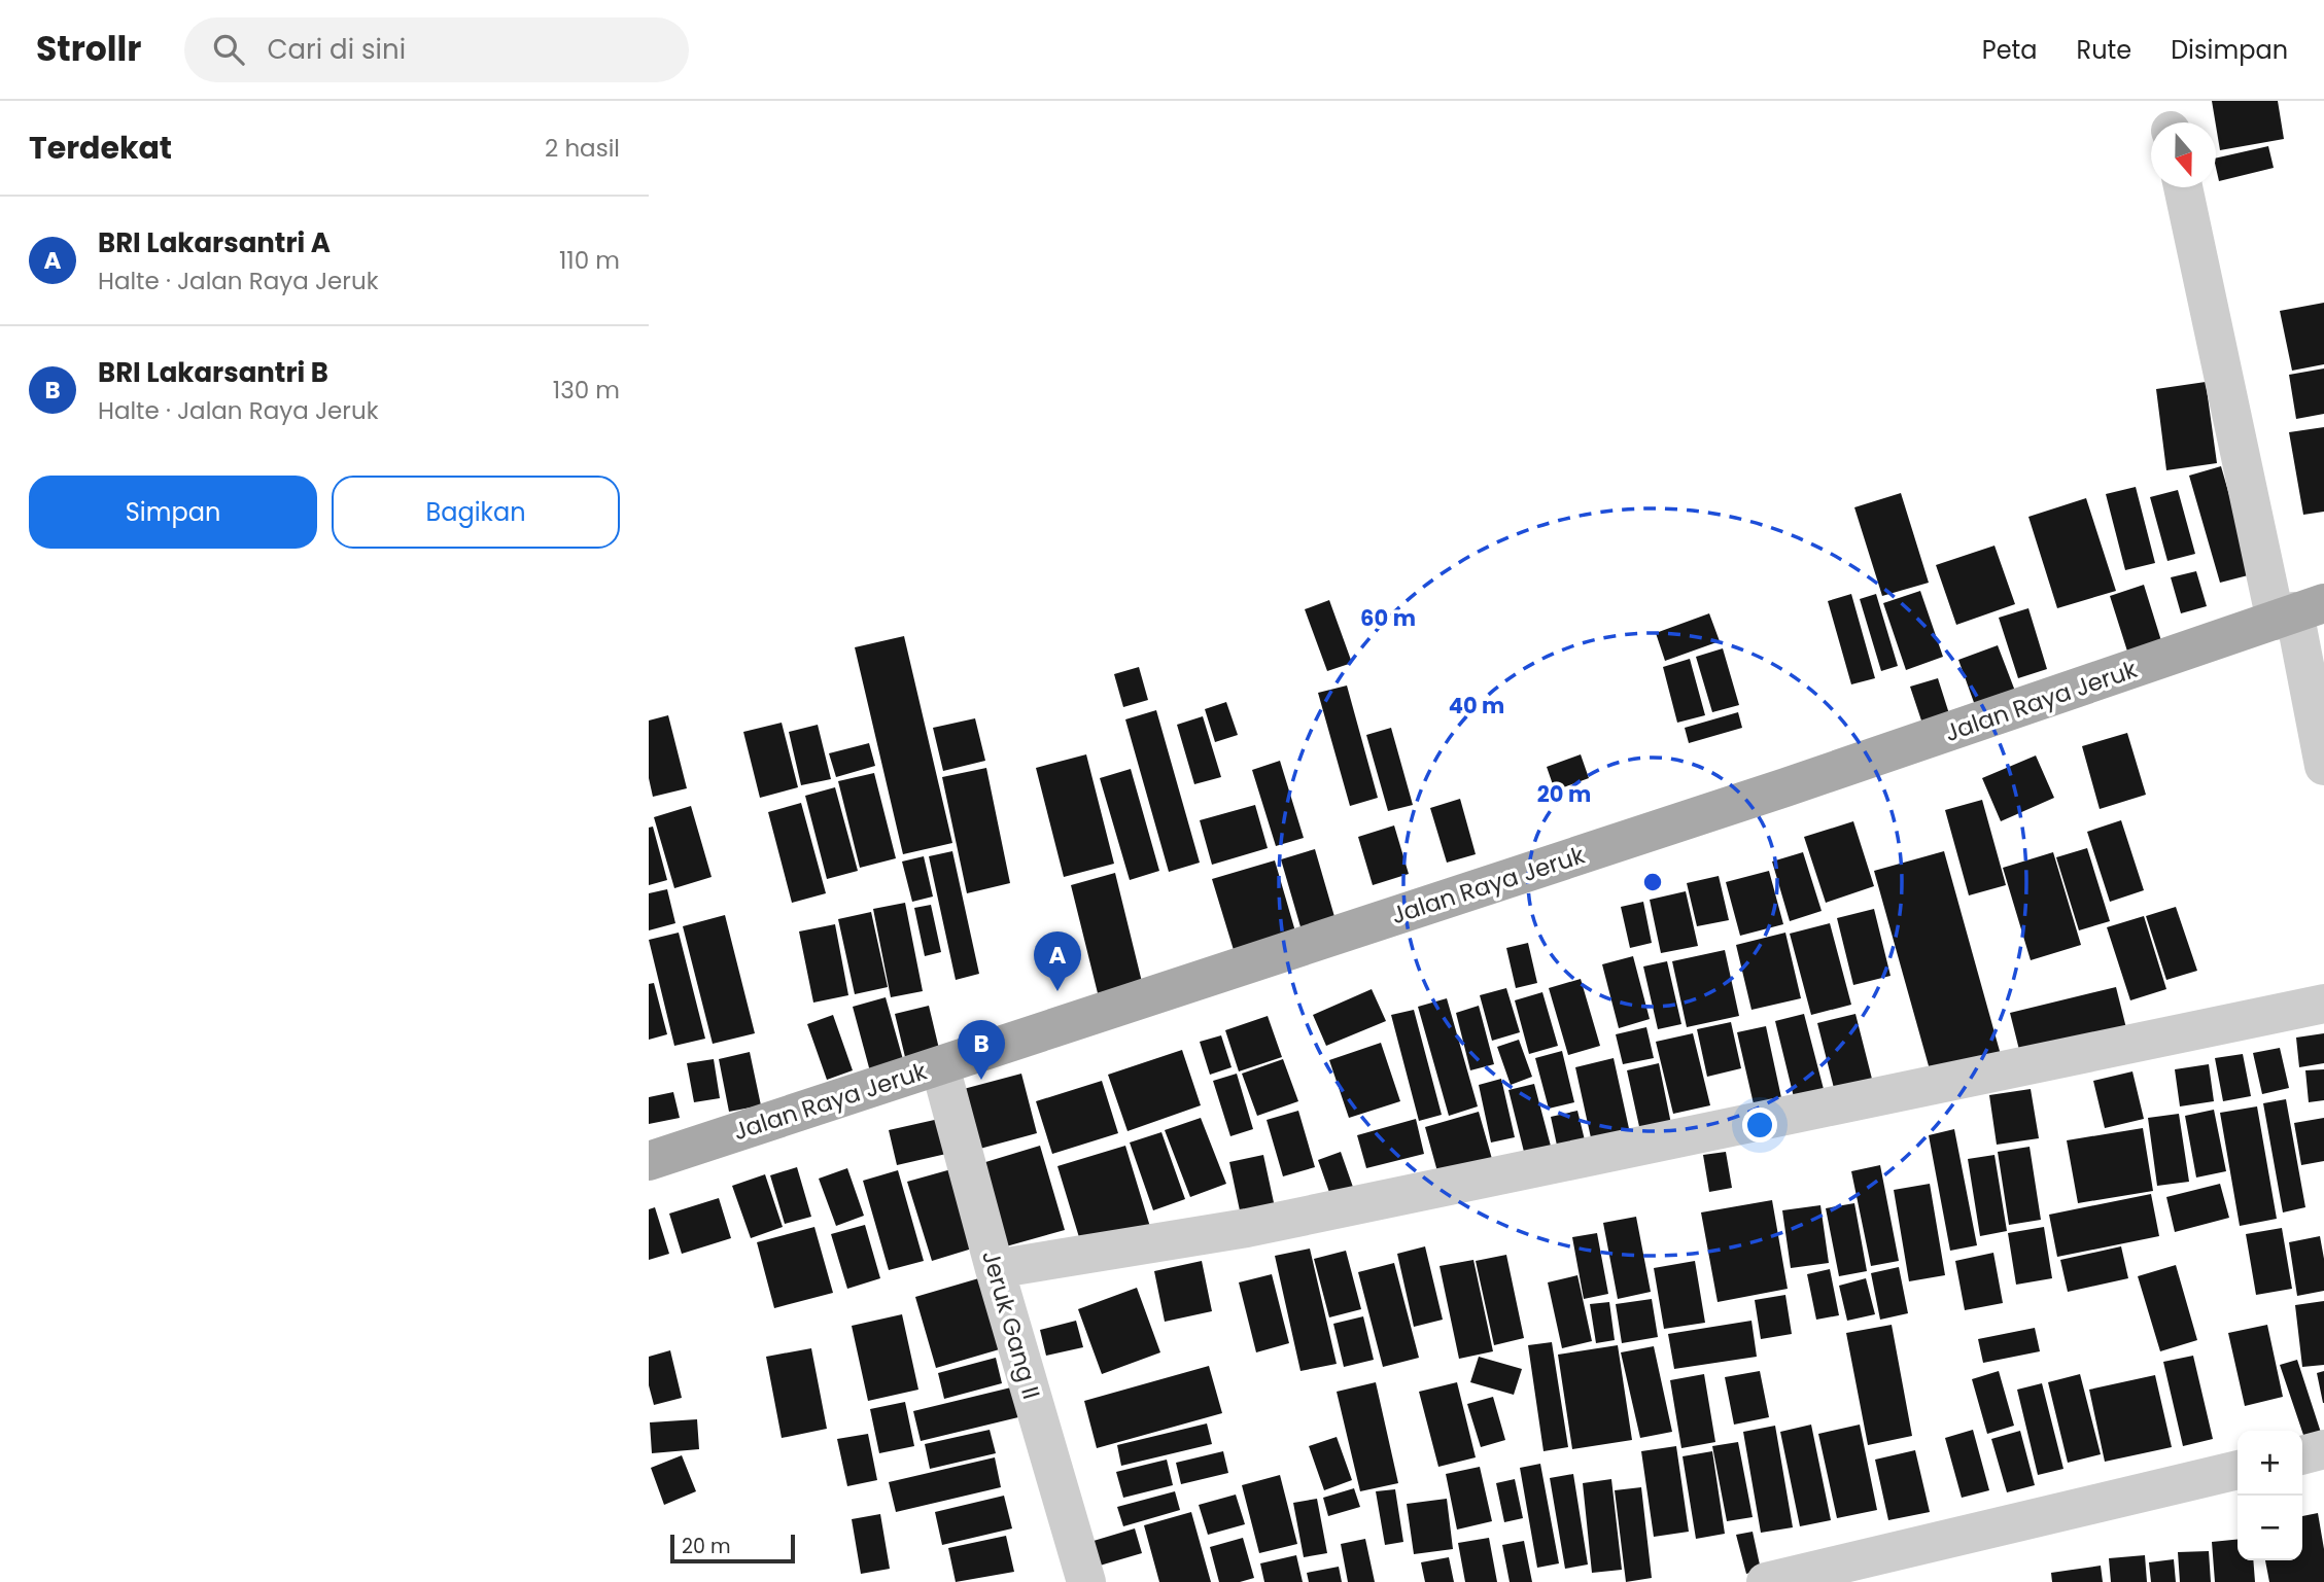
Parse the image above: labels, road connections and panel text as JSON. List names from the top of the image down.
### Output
{
  "streets": {
    "main road": ["Jalan Raya Jeruk"],
    "street": ["Jeruk Gang II"]
  },
  "crossings": [
    ["Jalan Raya Jeruk", "Jeruk Gang II"]
  ],
  "scale_bar": "20 m",
  "north": "bottom",
  "page": {
    "header": "Strollr",
    "search": "Cari di sini",
    "nav": ["Peta", "Rute", "Disimpan"],
    "heading": ["Terdekat", "2 hasil"],
    "list": [
      {
        "mark": "A",
        "name": "BRI Lakarsantri A",
        "note": "Halte · Jalan Raya Jeruk",
        "value": "110 m"
      },
      {
        "mark": "B",
        "name": "BRI Lakarsantri B",
        "note": "Halte · Jalan Raya Jeruk",
        "value": "130 m"
      }
    ],
    "buttons": ["Simpan", "Bagikan"],
    "pins": ["A", "B"],
    "map_buttons": ["+", "−"],
    "scale": "20 m"
  },
  "rings": ["60 m", "40 m", "20 m"]
}
